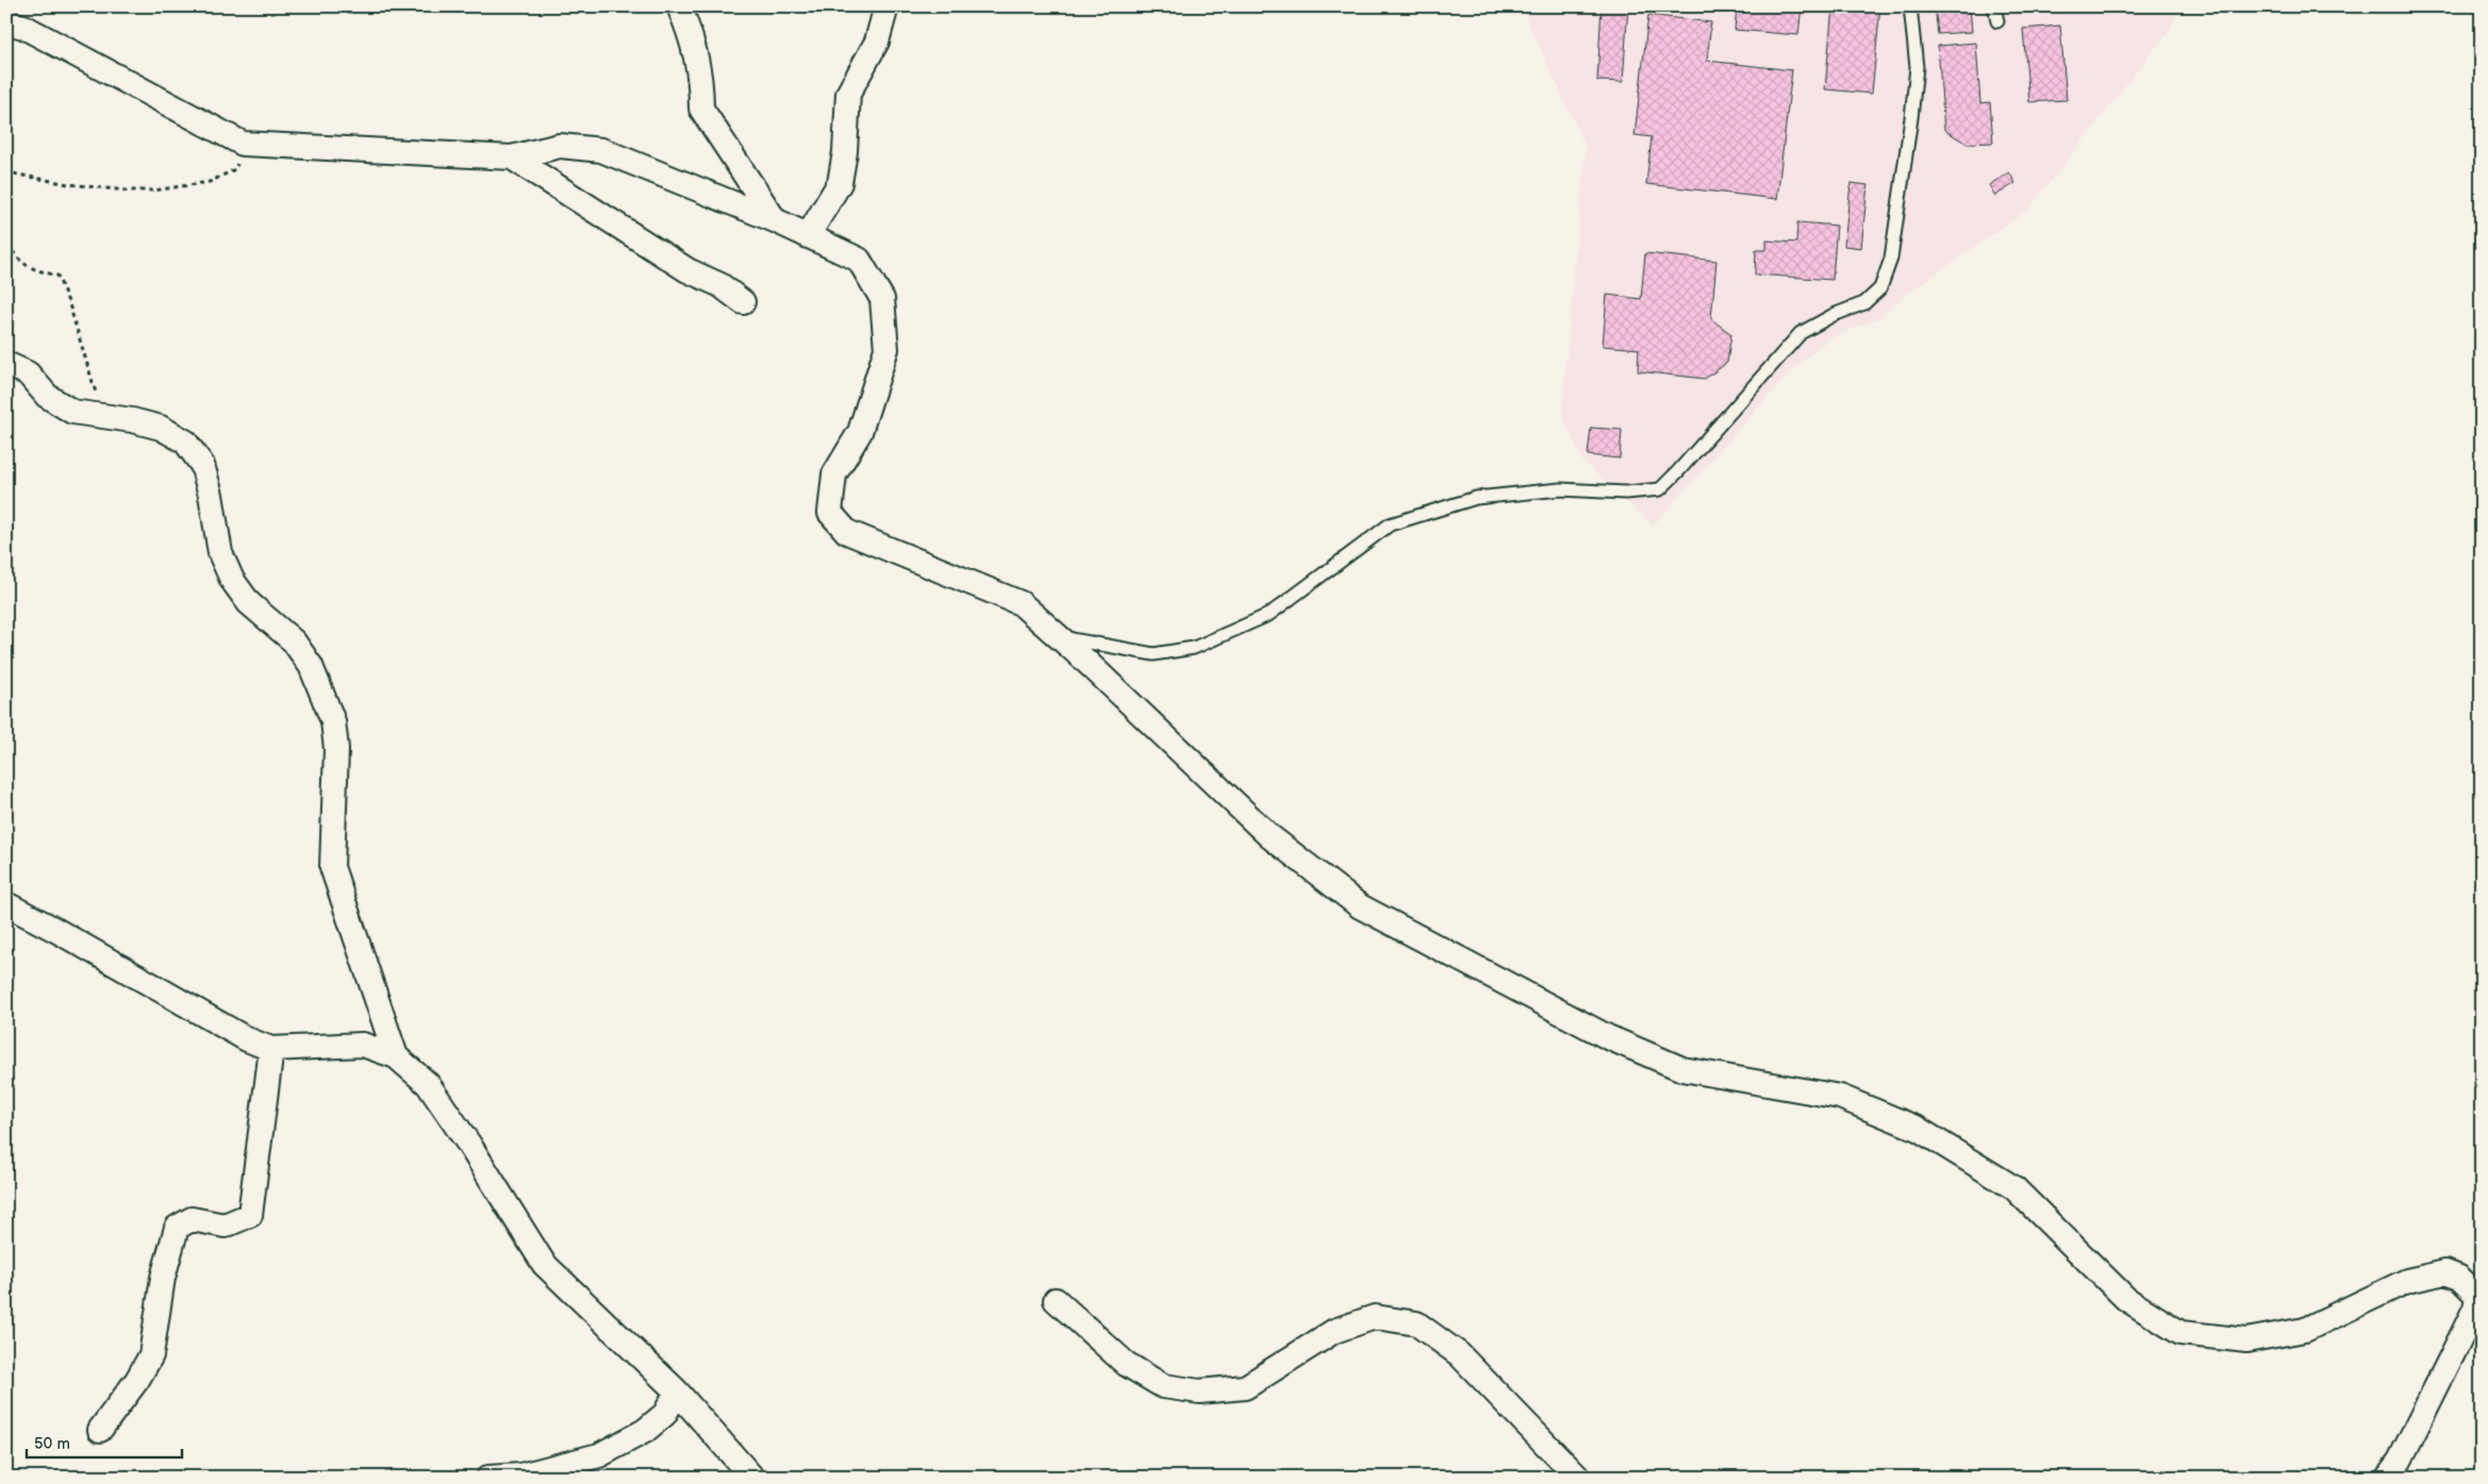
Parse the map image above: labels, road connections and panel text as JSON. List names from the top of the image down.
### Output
{
  "scale_bar": "50 m"
}
